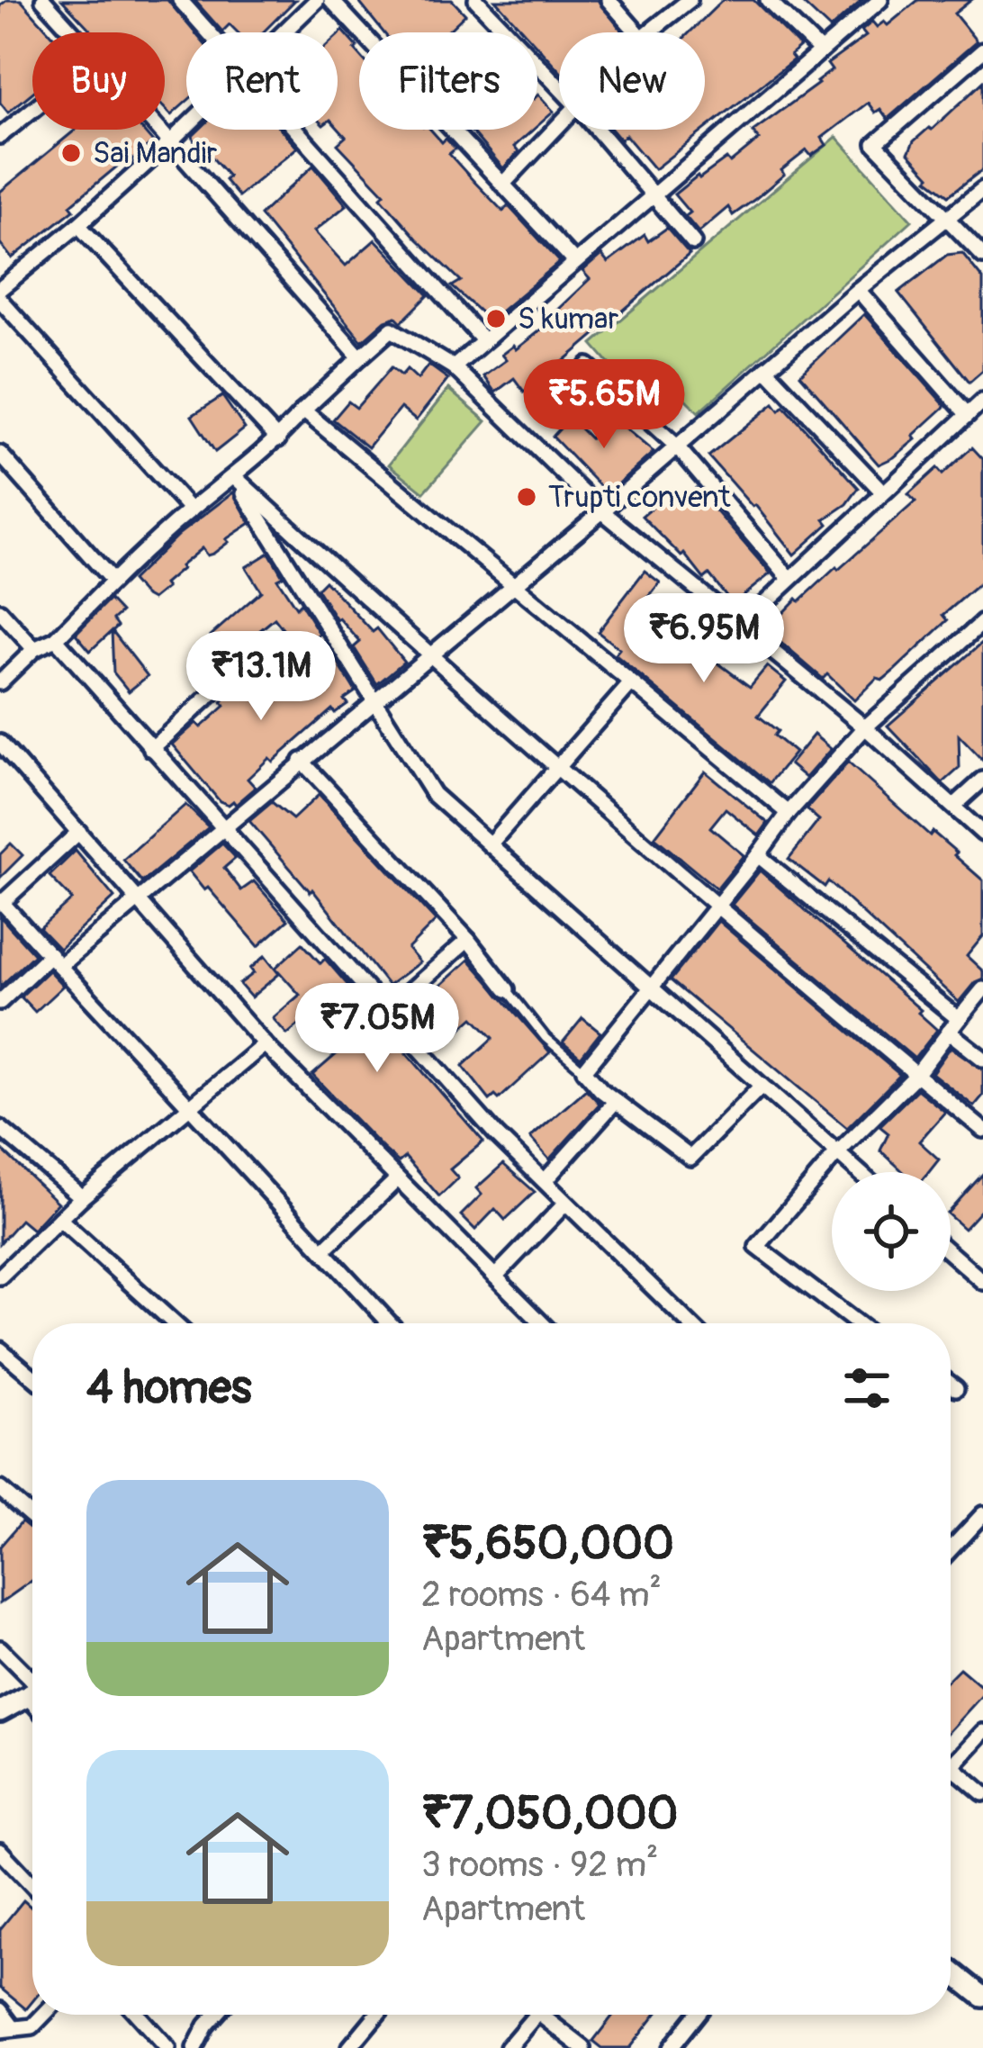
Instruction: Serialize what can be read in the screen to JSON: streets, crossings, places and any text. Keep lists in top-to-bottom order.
{
  "places": ["Sai Mandir", "S kumar", "Trupti convent"],
  "page": {
    "chip": [
      "Buy",
      "Rent",
      "Filters",
      "New"
    ],
    "price": [
      "₹5.65M",
      "₹6.95M",
      "₹13.1M",
      "₹7.05M"
    ],
    "heading": "4 homes",
    "list": [
      {
        "name": "₹5,650,000",
        "note": "2 rooms · 64 m² · Apartment"
      },
      {
        "name": "₹7,050,000",
        "note": "3 rooms · 92 m² · Apartment"
      }
    ]
  }
}
